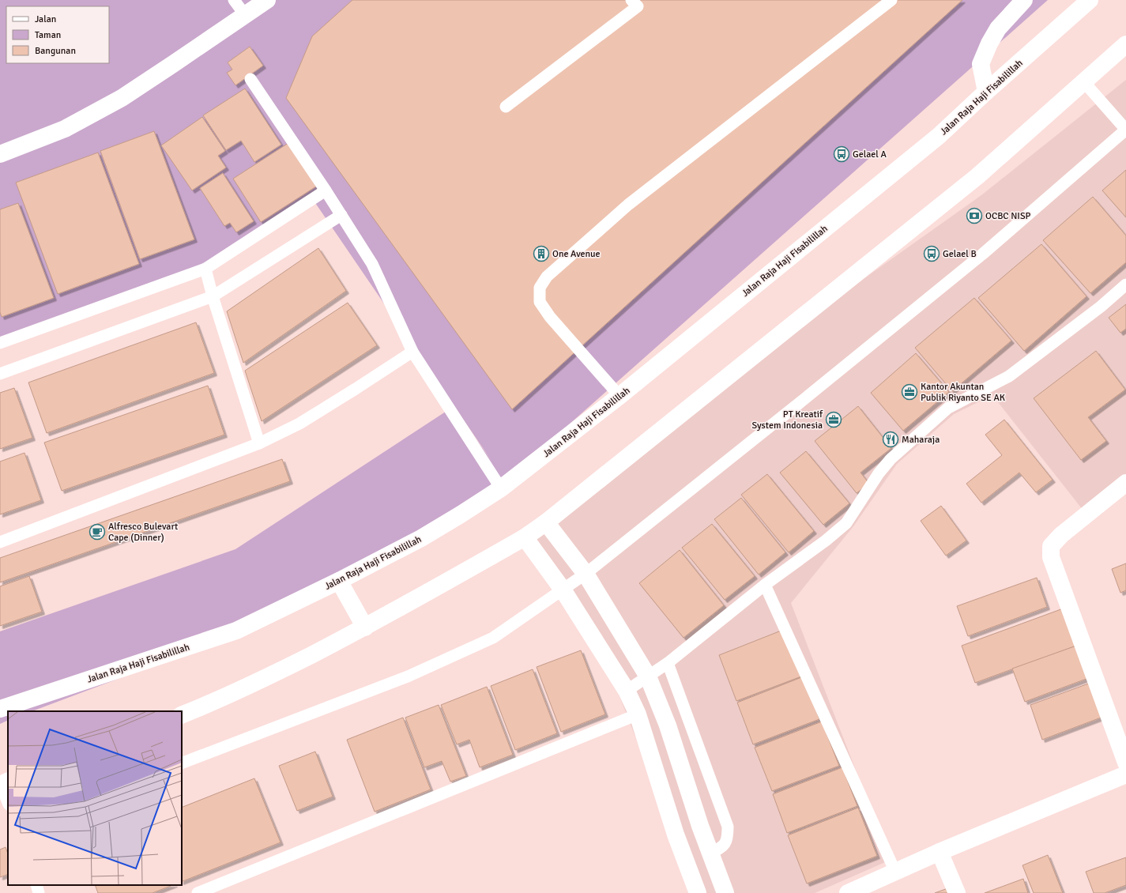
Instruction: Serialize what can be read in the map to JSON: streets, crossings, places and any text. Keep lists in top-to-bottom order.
{
  "streets": {
    "main road": ["Jalan Raja Haji Fisabilillah"]
  },
  "places": {
    "bus stop": ["Gelael A", "Gelael B"],
    "bank": ["OCBC NISP"],
    "building": ["One Avenue"],
    "office": ["Kantor Akuntan Publik Riyanto SE AK", "PT Kreatif System Indonesia"],
    "restaurant": ["Maharaja"],
    "cafe": ["Alfresco Bulevart Cape (Dinner)"]
  },
  "legend": ["Jalan", "Taman", "Bangunan"]
}
